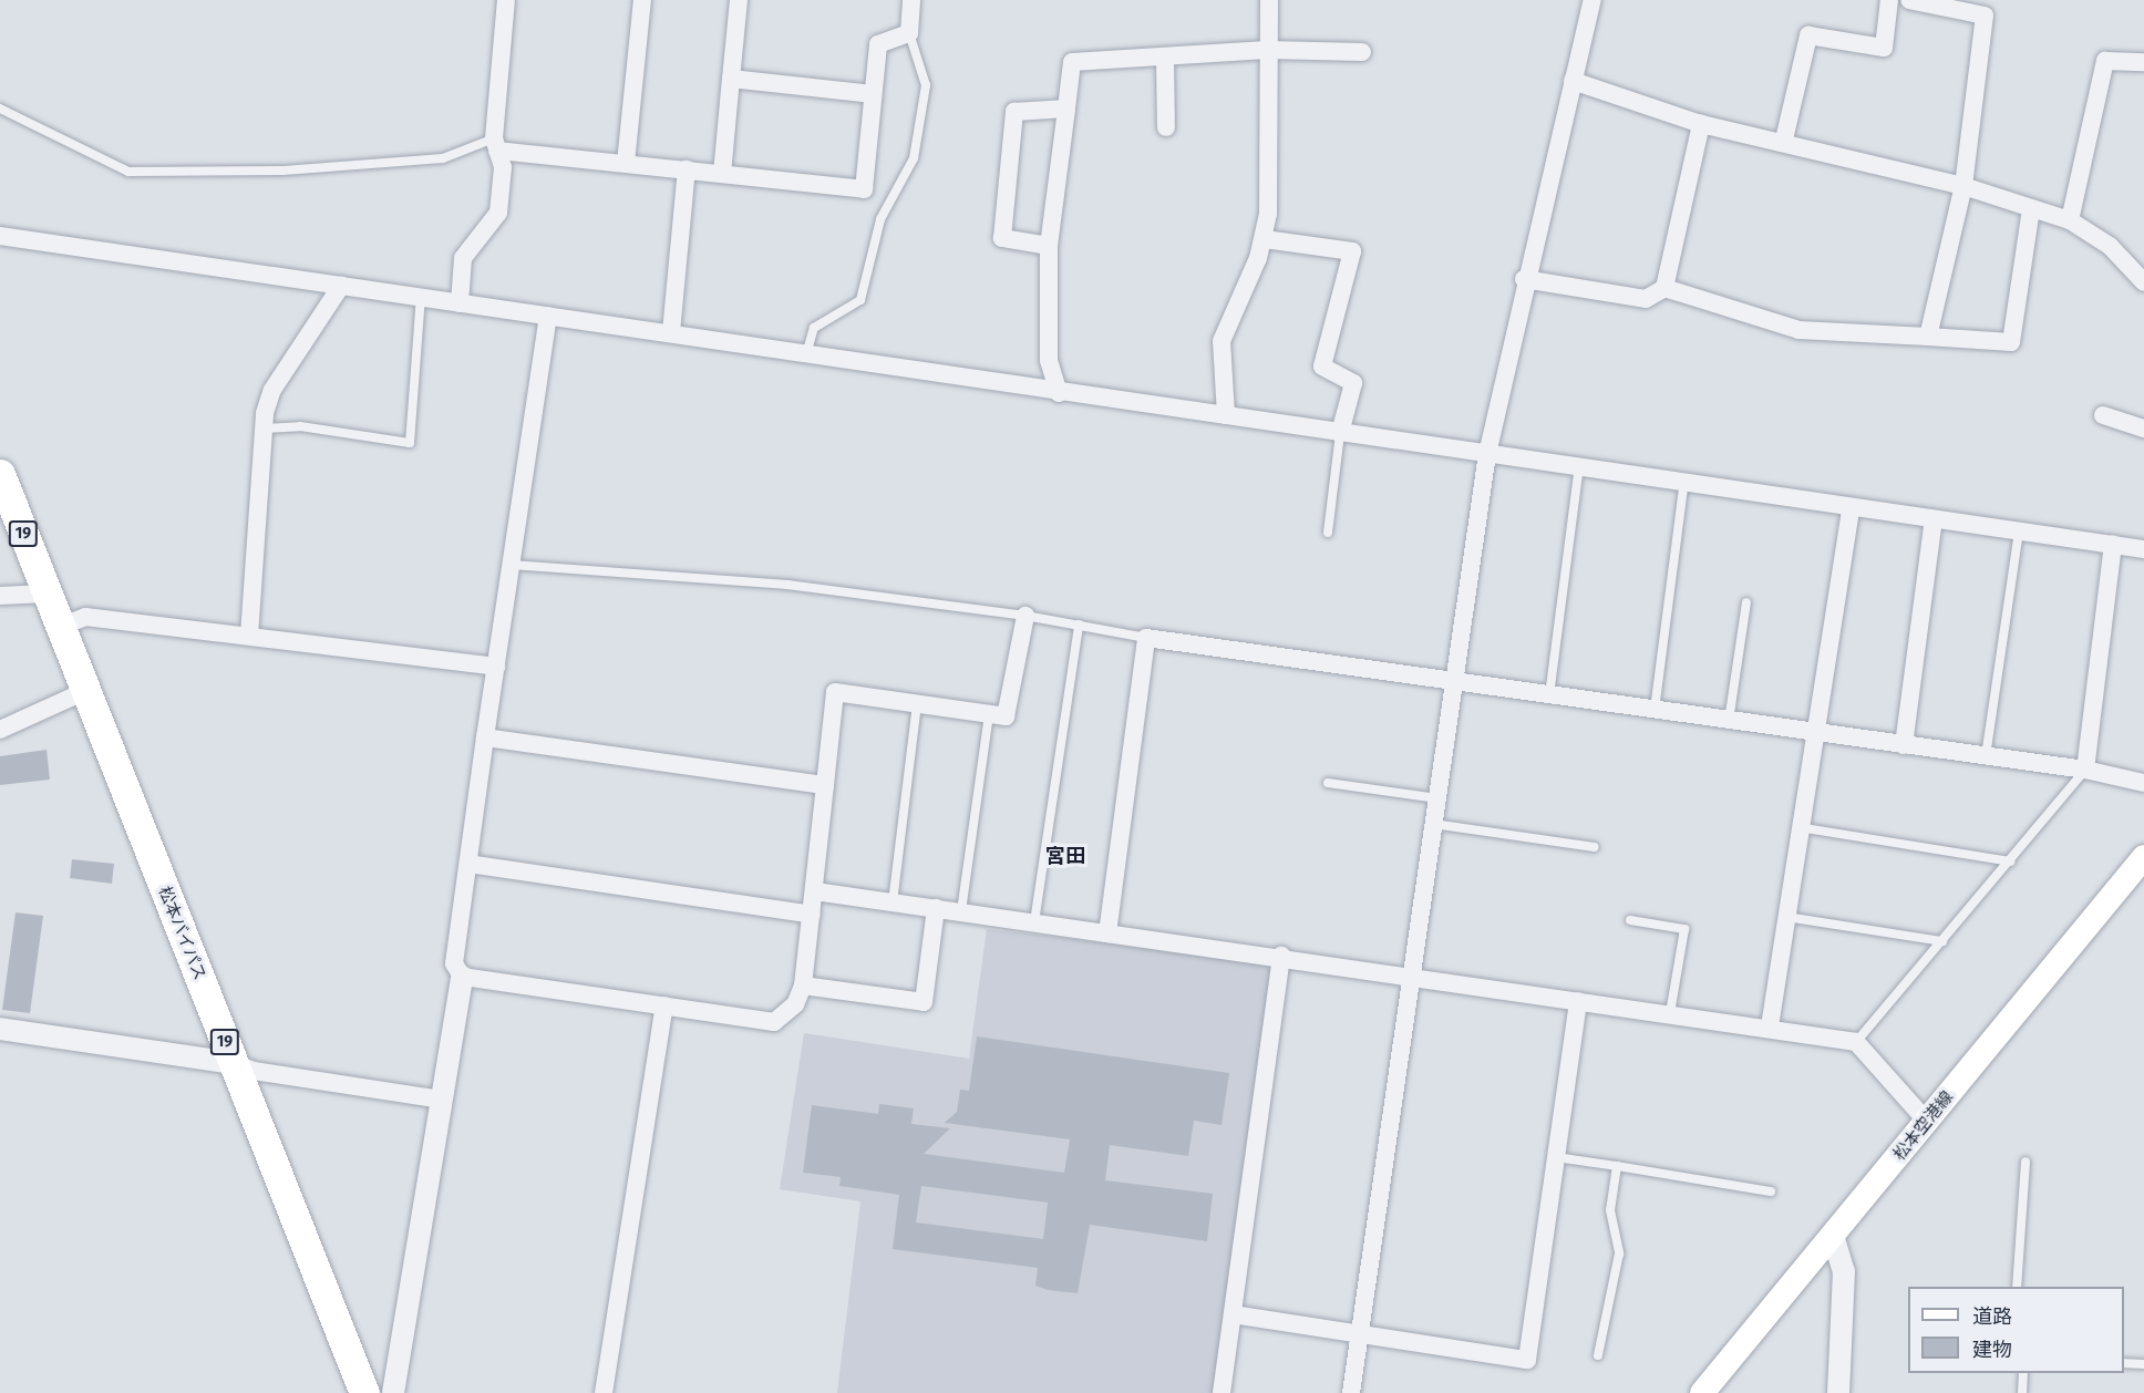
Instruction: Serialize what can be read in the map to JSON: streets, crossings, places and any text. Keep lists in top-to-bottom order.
{
  "streets": {
    "highway": ["19", "松本バイパス"],
    "main road": ["松本空港線"]
  },
  "districts": ["宮田"],
  "legend": ["道路", "建物"]
}
